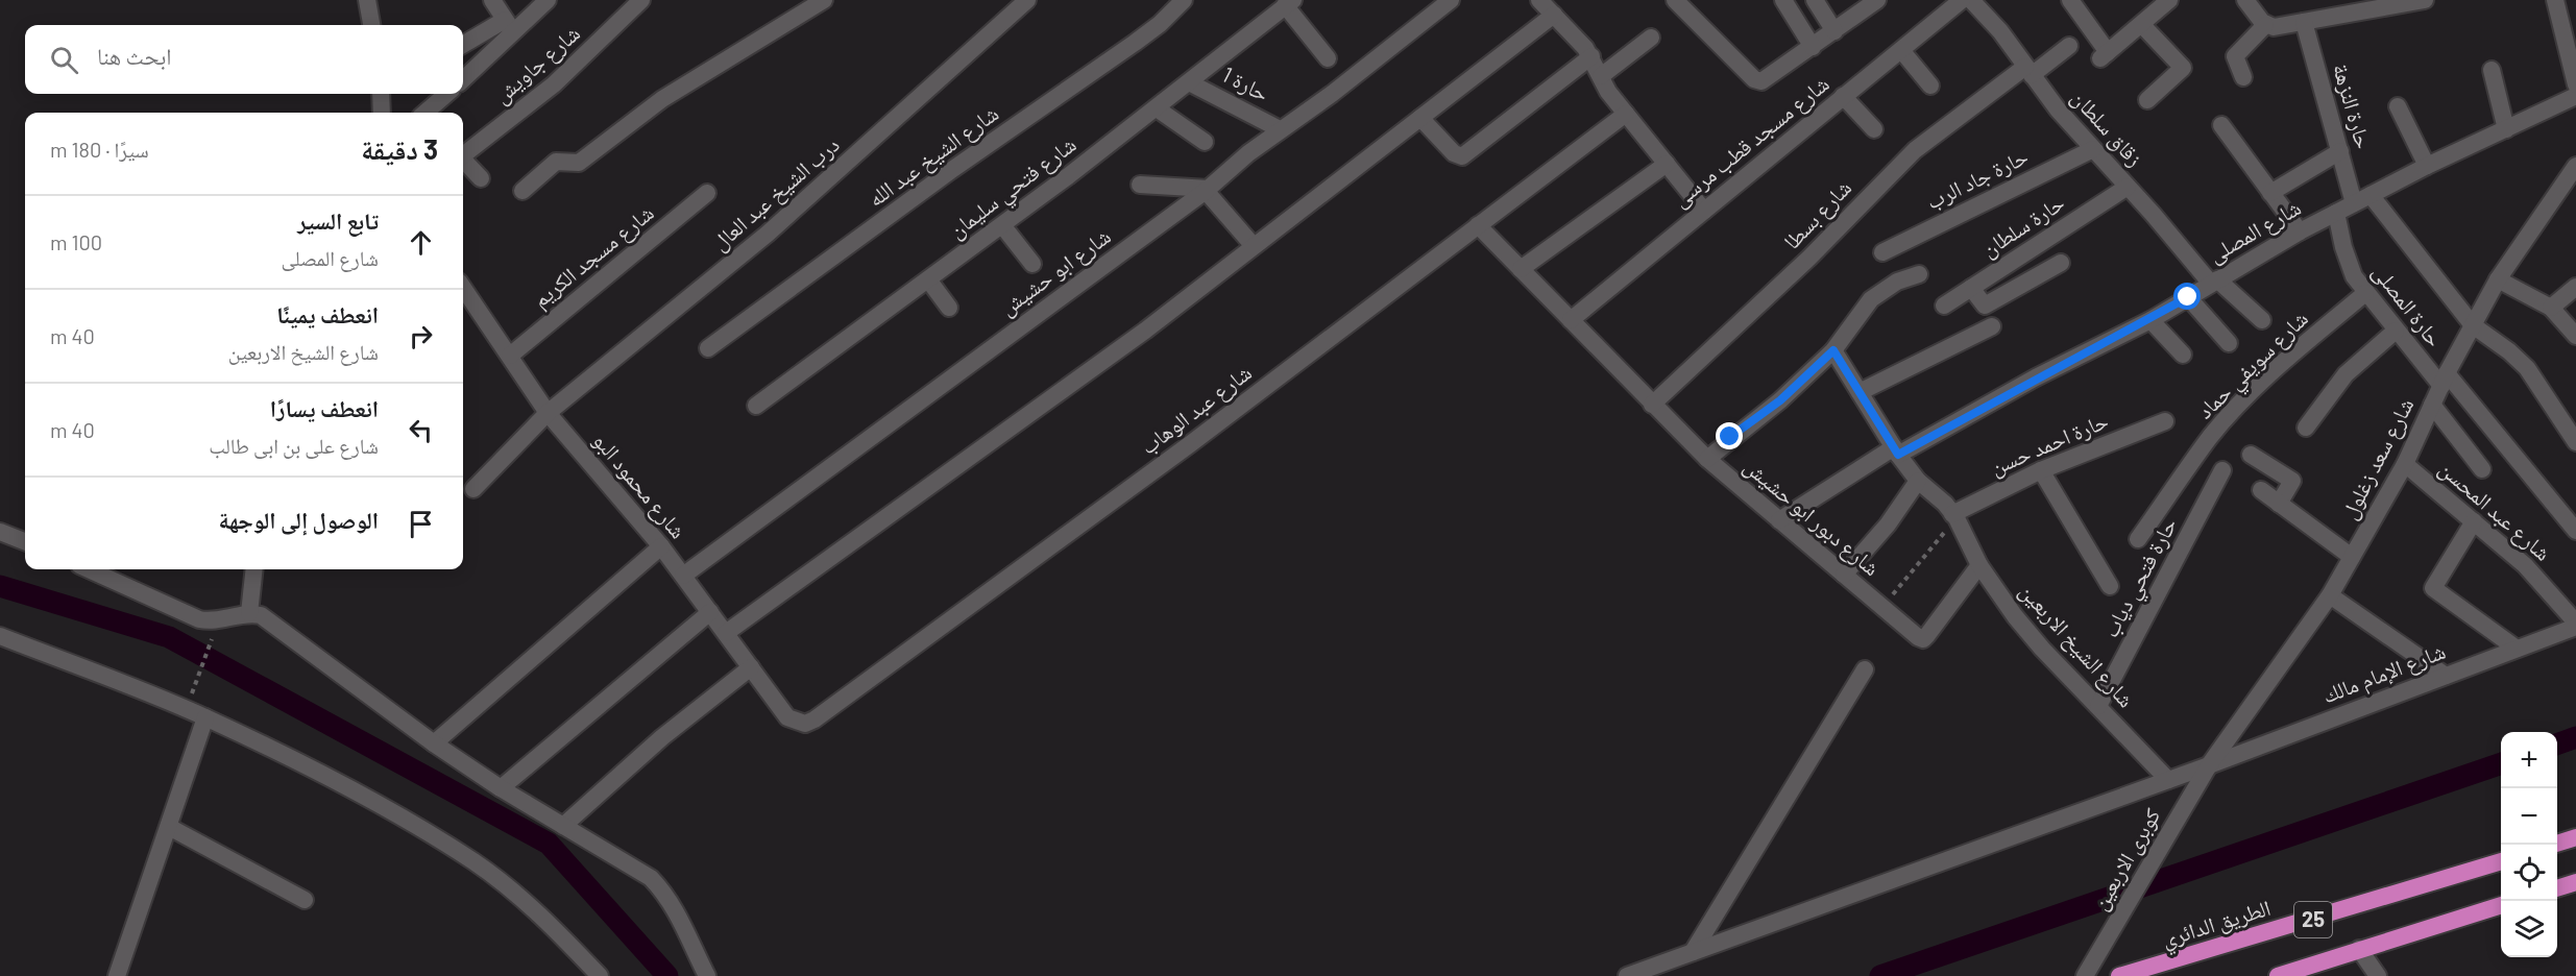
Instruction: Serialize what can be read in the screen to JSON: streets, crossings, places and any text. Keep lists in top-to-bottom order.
{
  "streets": {
    "highway": ["25", "الطريق الدائري"],
    "street": [
      "شارع جاويش",
      "حارة 1",
      "حارة النزهة",
      "زقاق سلطان",
      "شارع مسجد قطب مرسى",
      "شارع الشيخ عبد الله",
      "حارة جاد الرب",
      "شارع فتحي سليمان",
      "درب الشيخ عبد العال",
      "شارع بسطا",
      "حارة سلطان",
      "شارع المصلى",
      "شارع مسجد الكريم",
      "شارع ابو حشيش",
      "حارة المصلى",
      "شارع سويفي حماد",
      "شارع عبد الوهاب",
      "حارة احمد حسن",
      "شارع سعد زغلول",
      "شارع محمود البو",
      "شارع عبد المحسن",
      "شارع دبور ابو حشيش",
      "حارة فتحي دياب",
      "شارع الشيخ الاربعين",
      "شارع الإمام مالك",
      "كوبرى الاربعين"
    ]
  },
  "crossings": [
    ["حارة 1", "شارع فتحي سليمان"],
    ["حارة 1", "شارع ابو حشيش"],
    ["حارة النزهة", "شارع المصلى"],
    ["زقاق سلطان", "حارة جاد الرب"],
    ["زقاق سلطان", "شارع بسطا"],
    ["زقاق سلطان", "حارة سلطان"],
    ["زقاق سلطان", "شارع المصلى"],
    ["شارع مسجد قطب مرسى", "شارع دبور ابو حشيش"],
    ["درب الشيخ عبد العال", "شارع محمود البو"],
    ["شارع بسطا", "شارع دبور ابو حشيش"],
    ["شارع المصلى", "حارة المصلى"],
    ["شارع المصلى", "شارع دبور ابو حشيش"],
    ["شارع المصلى", "شارع الشيخ الاربعين"],
    ["شارع مسجد الكريم", "شارع محمود البو"],
    ["شارع ابو حشيش", "شارع محمود البو"],
    ["حارة المصلى", "شارع سويفي حماد"],
    ["حارة المصلى", "شارع سعد زغلول"],
    ["شارع عبد الوهاب", "شارع محمود البو"],
    ["شارع عبد الوهاب", "شارع دبور ابو حشيش"],
    ["حارة احمد حسن", "شارع الشيخ الاربعين"],
    ["شارع سعد زغلول", "شارع عبد المحسن"],
    ["شارع سعد زغلول", "شارع الإمام مالك"],
    ["شارع سعد زغلول", "كوبرى الاربعين"],
    ["شارع عبد المحسن", "شارع الإمام مالك"],
    ["شارع دبور ابو حشيش", "شارع الشيخ الاربعين"],
    ["حارة فتحي دياب", "شارع الشيخ الاربعين"],
    ["شارع الشيخ الاربعين", "شارع الإمام مالك"],
    ["شارع الإمام مالك", "كوبرى الاربعين"]
  ],
  "page": {
    "search": "ابحث هنا",
    "heading": ["3 دقيقة", "سيرًا · 180 m"],
    "list": [
      ["تابع السير", "شارع المصلى", "100 m"],
      ["انعطف يمينًا", "شارع الشيخ الاربعين", "40 m"],
      ["انعطف يسارًا", "شارع على بن ابى طالب", "40 m"],
      "الوصول إلى الوجهة"
    ],
    "map_buttons": ["+", "−"]
  }
}
